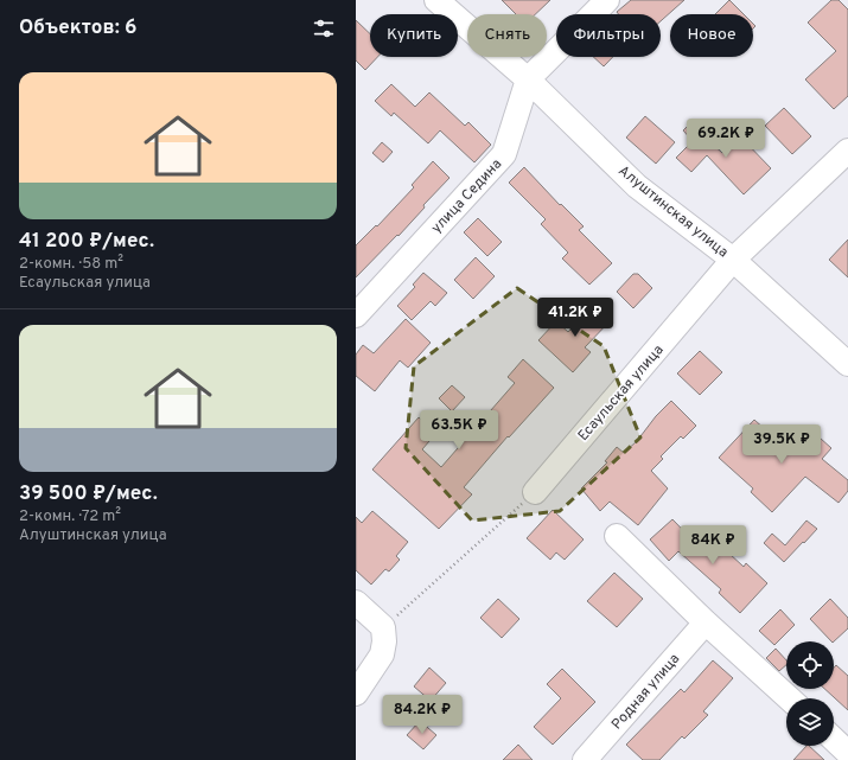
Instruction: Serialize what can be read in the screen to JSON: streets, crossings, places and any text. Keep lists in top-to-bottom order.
{
  "streets": {
    "street": [
      "улица Седина",
      "Алуштинская улица",
      "Есаульская улица",
      "Родная улица"
    ]
  },
  "crossings": [
    ["улица Седина", "Алуштинская улица"],
    ["Алуштинская улица", "Есаульская улица"]
  ],
  "page": {
    "heading": "Объектов: 6",
    "chip": [
      "Купить",
      "Снять",
      "Фильтры",
      "Новое"
    ],
    "list": [
      {
        "name": "41 200 ₽/мес.",
        "note": "2-комн. · 58 m² · Есаульская улица"
      },
      {
        "name": "39 500 ₽/мес.",
        "note": "2-комн. · 72 m² · Алуштинская улица"
      }
    ],
    "price": [
      "69.2K ₽",
      "41.2K ₽",
      "63.5K ₽",
      "39.5K ₽",
      "84K ₽",
      "84.2K ₽"
    ]
  }
}
